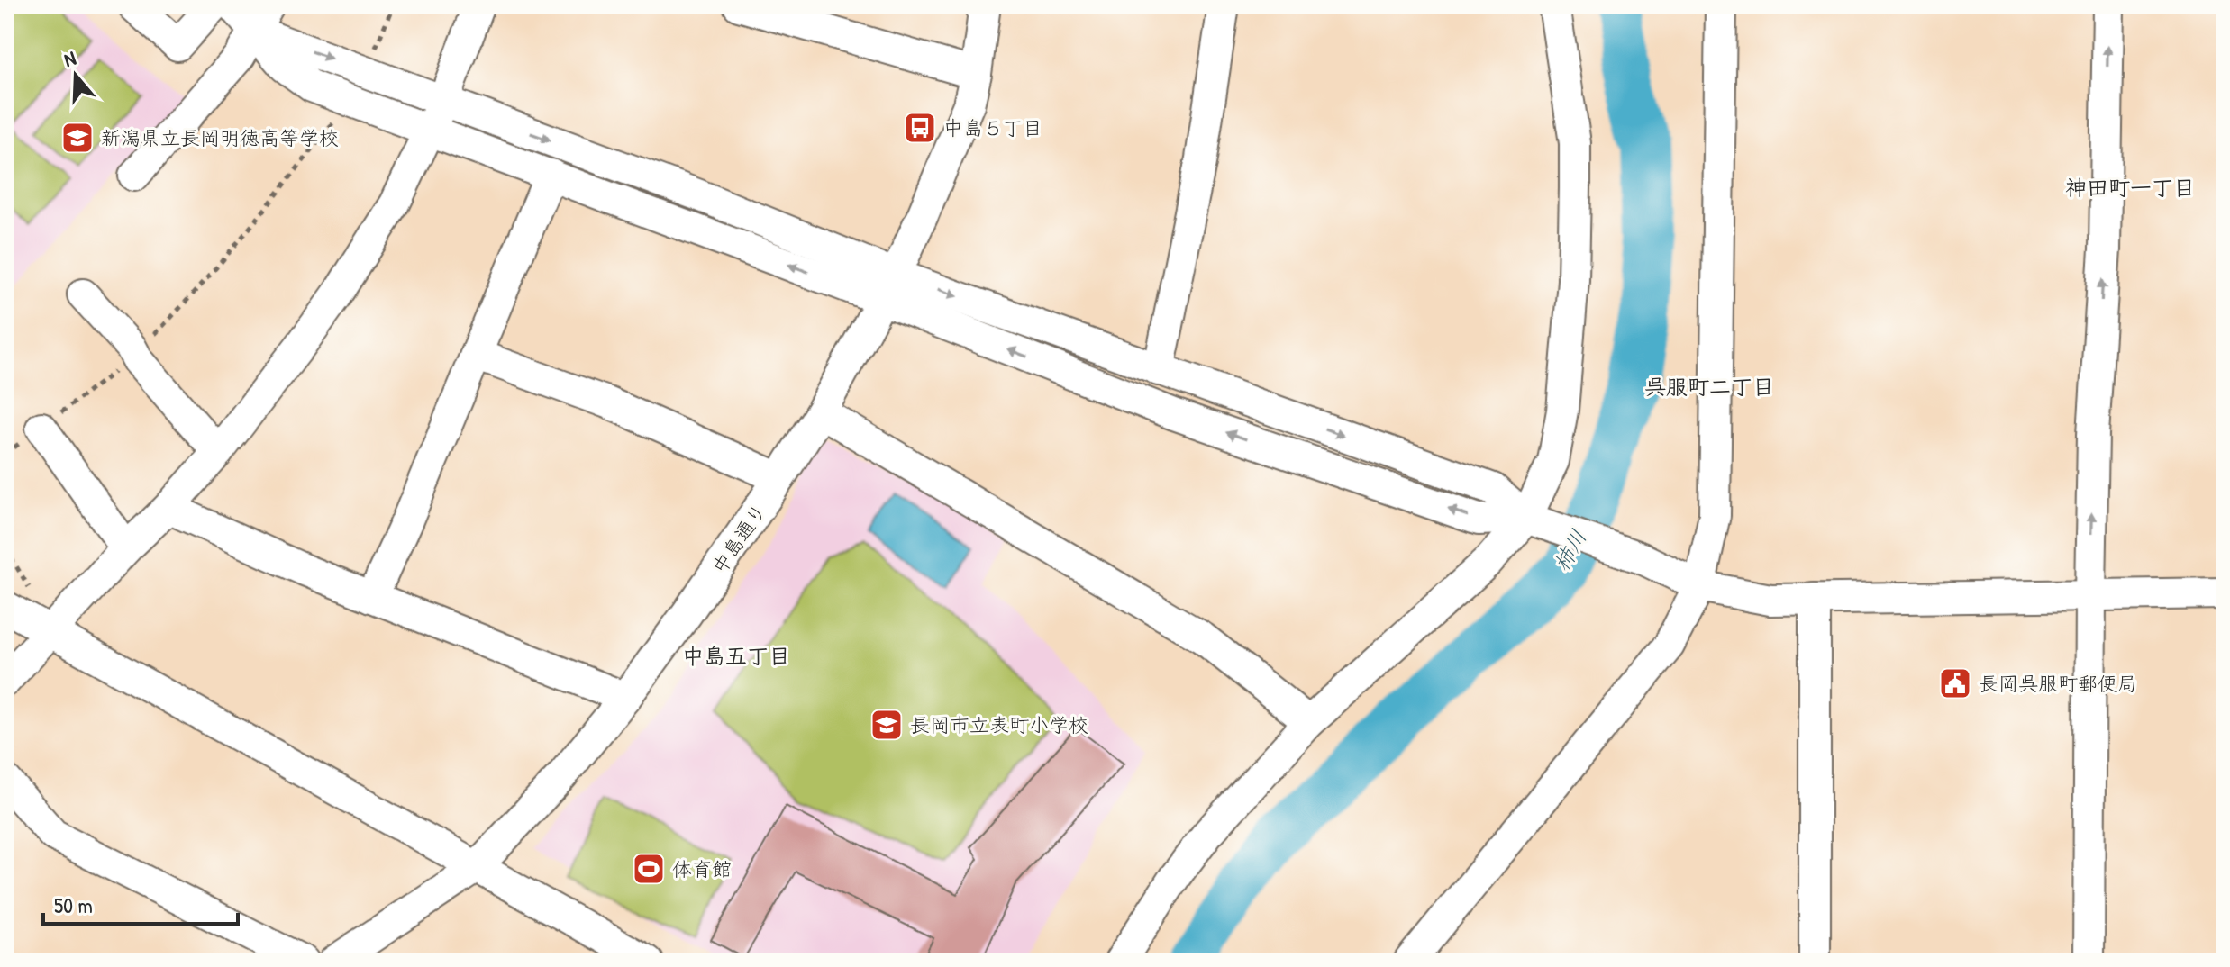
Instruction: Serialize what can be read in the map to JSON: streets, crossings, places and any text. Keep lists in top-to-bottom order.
{
  "streets": {
    "street": ["中島通り"]
  },
  "districts": ["神田町一丁目", "呉服町二丁目", "中島五丁目"],
  "water": ["柿川"],
  "places": {
    "bus stop": ["中島５丁目"],
    "school or university": ["新潟県立長岡明徳高等学校", "長岡市立表町小学校"],
    "public building": ["長岡呉服町郵便局"],
    "sports": ["体育館"]
  },
  "scale_bar": "50 m",
  "north": "top"
}
